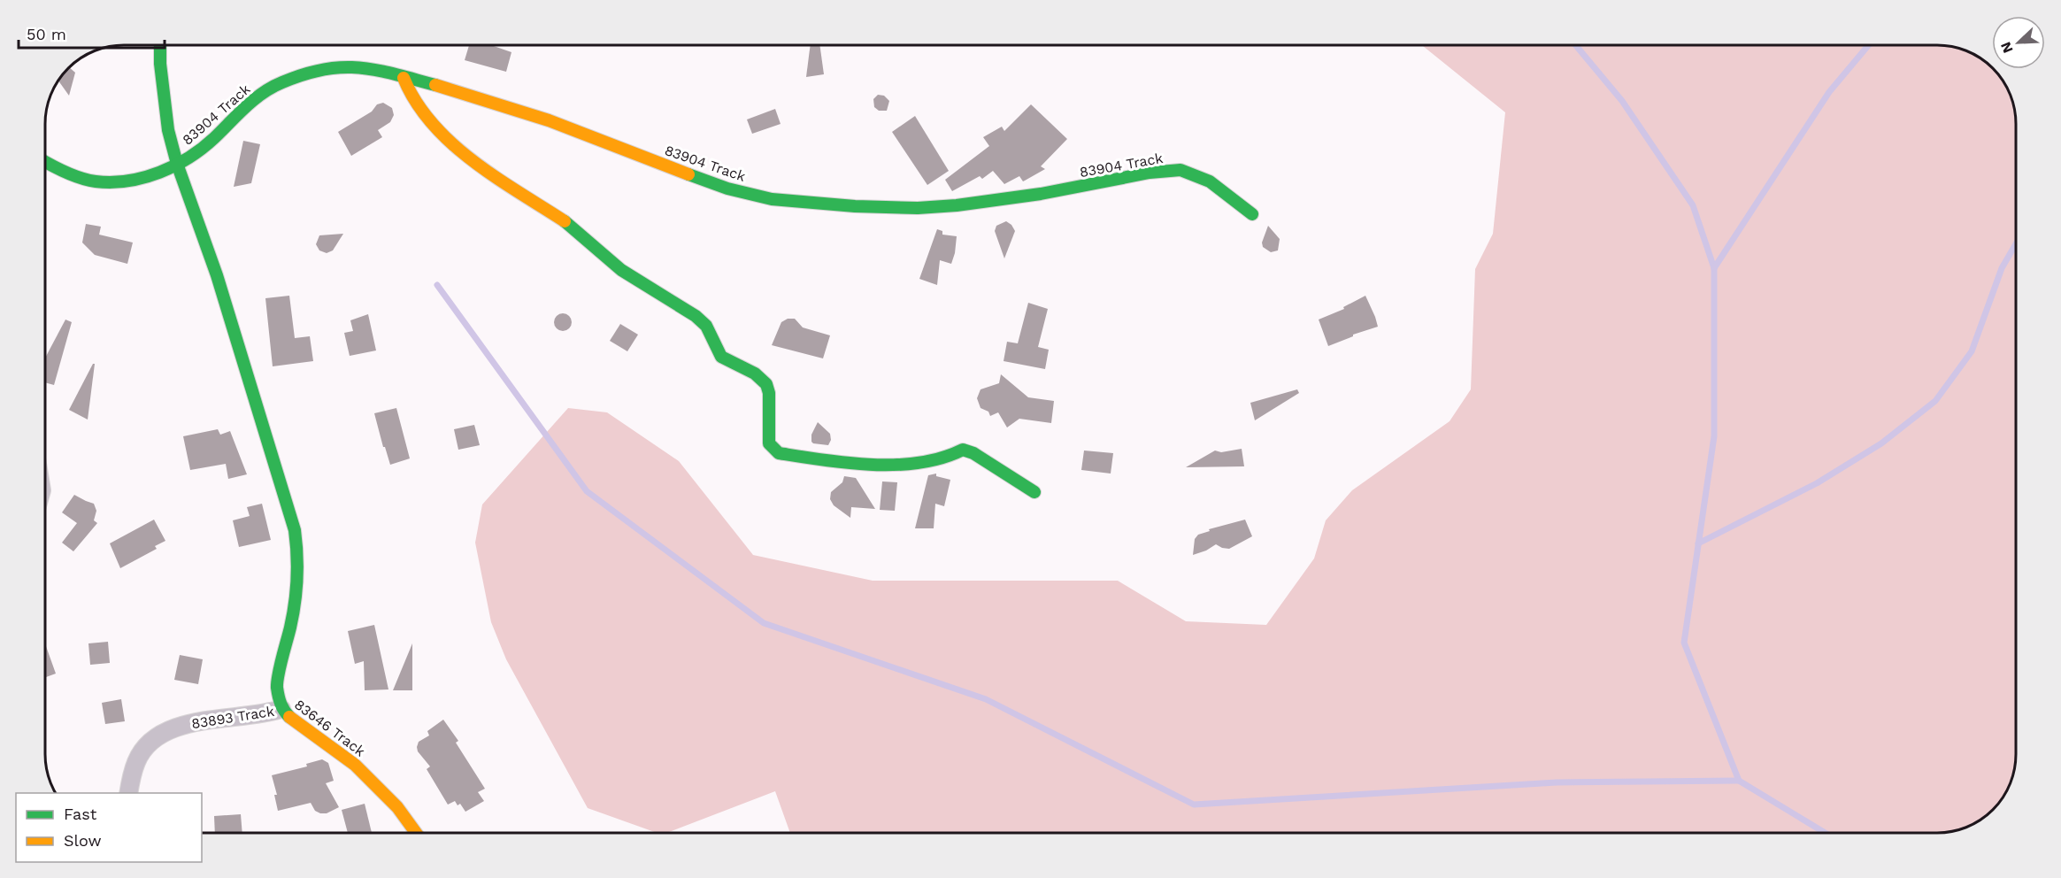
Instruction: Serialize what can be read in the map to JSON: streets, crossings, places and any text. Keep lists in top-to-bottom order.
{
  "streets": {
    "street": ["83904 Track", "83893 Track", "83646 Track"]
  },
  "crossings": [
    ["83904 Track", "83646 Track"],
    ["83893 Track", "83646 Track"]
  ],
  "legend": ["Fast", "Slow"],
  "scale_bar": "50 m",
  "north": "bottom left"
}
